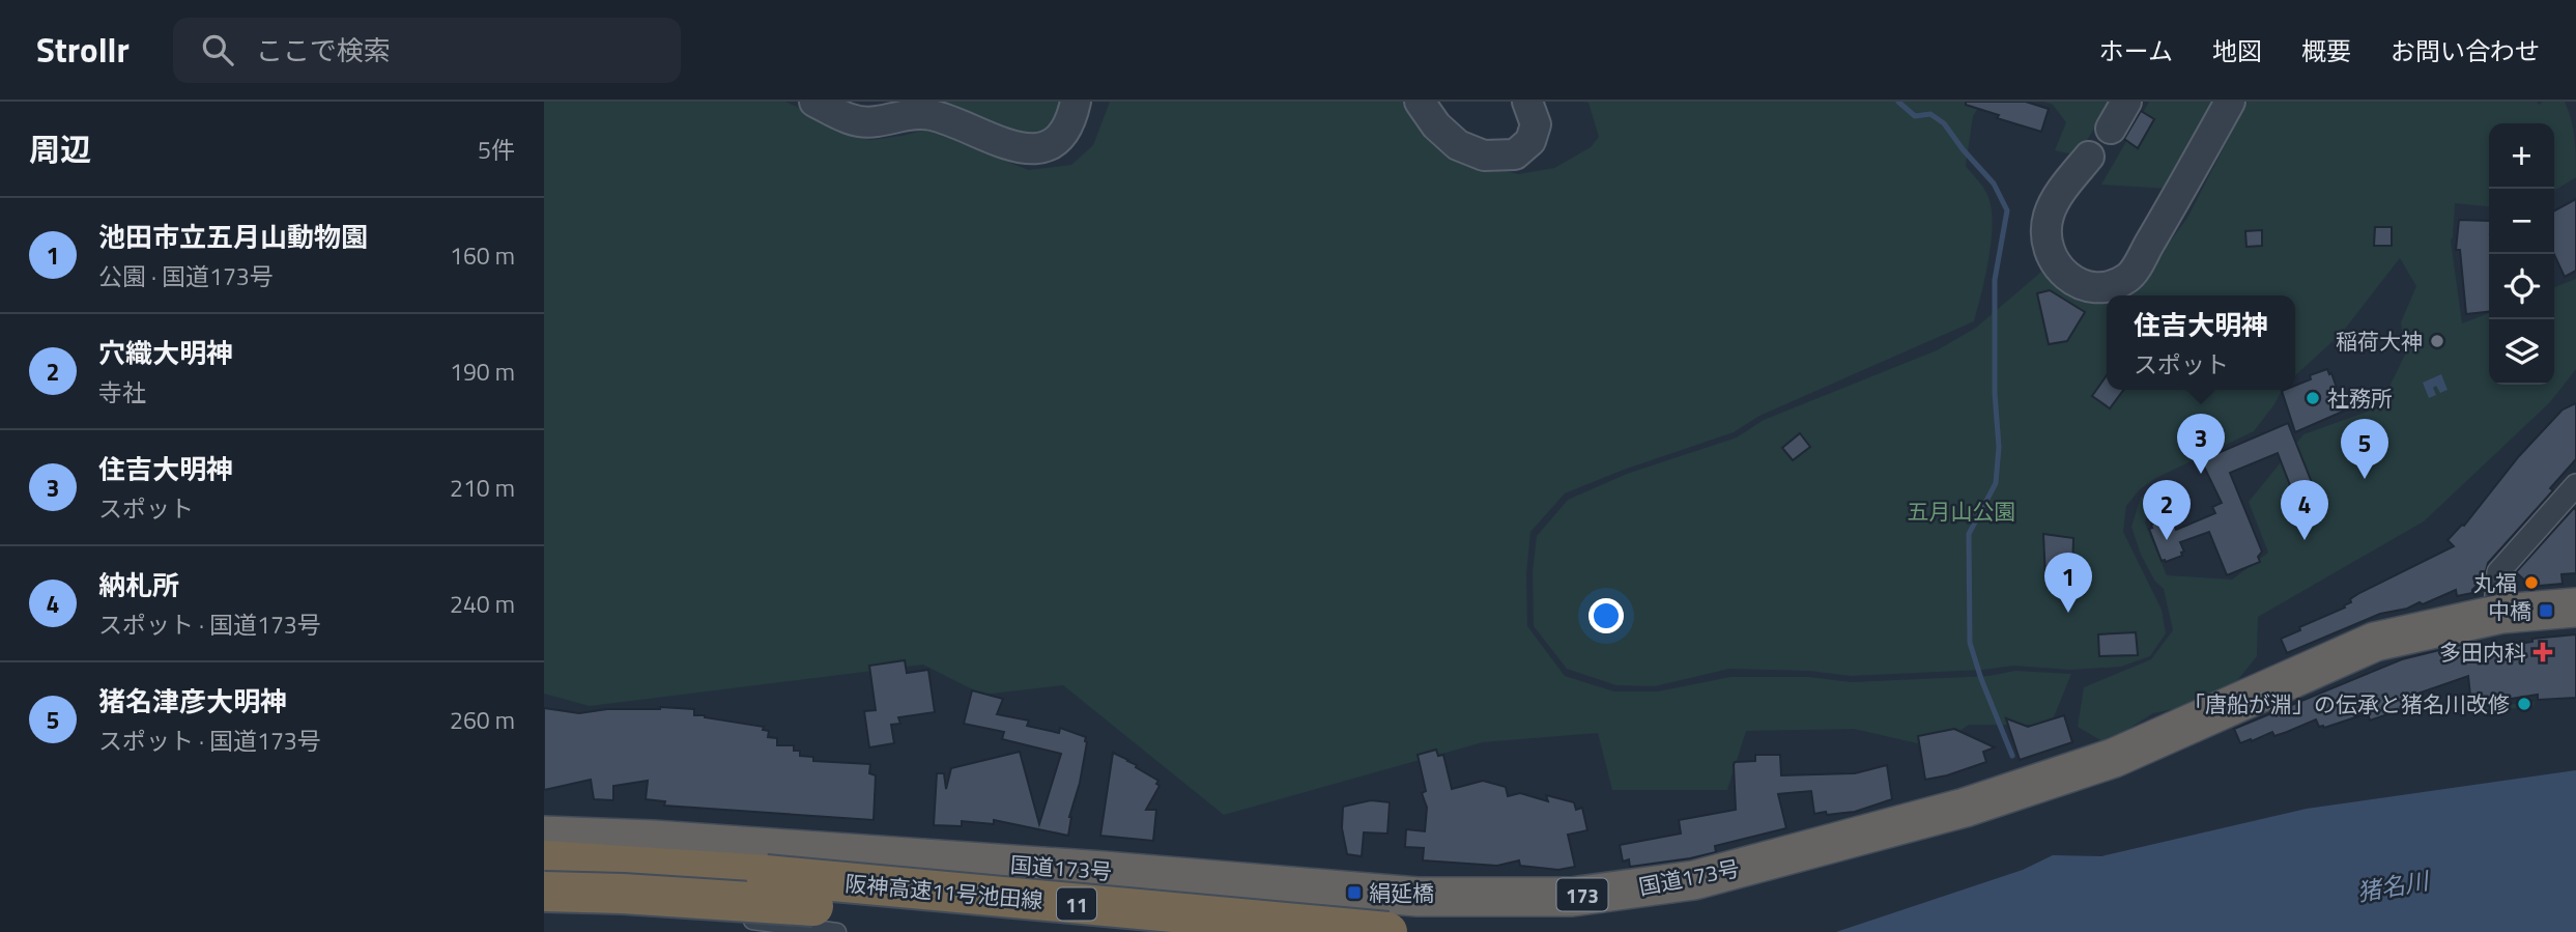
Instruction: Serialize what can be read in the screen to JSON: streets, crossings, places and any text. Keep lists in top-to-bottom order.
{
  "streets": {
    "highway": [
      "国道173号",
      "阪神高速11号池田線",
      "173",
      "11"
    ]
  },
  "water": ["猪名川"],
  "parks": ["五月山公園"],
  "places": {
    "other": [
      "稲荷大神",
      "社務所",
      "丸福",
      "「唐船が淵」の伝承と猪名川改修"
    ],
    "transit": ["中橋", "絹延橋"],
    "health": ["多田内科"]
  },
  "page": {
    "header": "Strollr",
    "search": "ここで検索",
    "nav": [
      "ホーム",
      "地図",
      "概要",
      "お問い合わせ"
    ],
    "heading": ["周辺", "5件"],
    "map_buttons": ["+", "−"],
    "list": [
      {
        "mark": "1",
        "name": "池田市立五月山動物園",
        "note": "公園 · 国道173号",
        "value": "160 m"
      },
      {
        "mark": "2",
        "name": "穴織大明神",
        "note": "寺社",
        "value": "190 m"
      },
      {
        "mark": "3",
        "name": "住吉大明神",
        "note": "スポット",
        "value": "210 m"
      },
      {
        "mark": "4",
        "name": "納札所",
        "note": "スポット · 国道173号",
        "value": "240 m"
      },
      {
        "mark": "5",
        "name": "猪名津彦大明神",
        "note": "スポット · 国道173号",
        "value": "260 m"
      }
    ],
    "popup": ["住吉大明神", "スポット"],
    "pins": [
      "3",
      "5",
      "2",
      "4",
      "1"
    ]
  }
}
